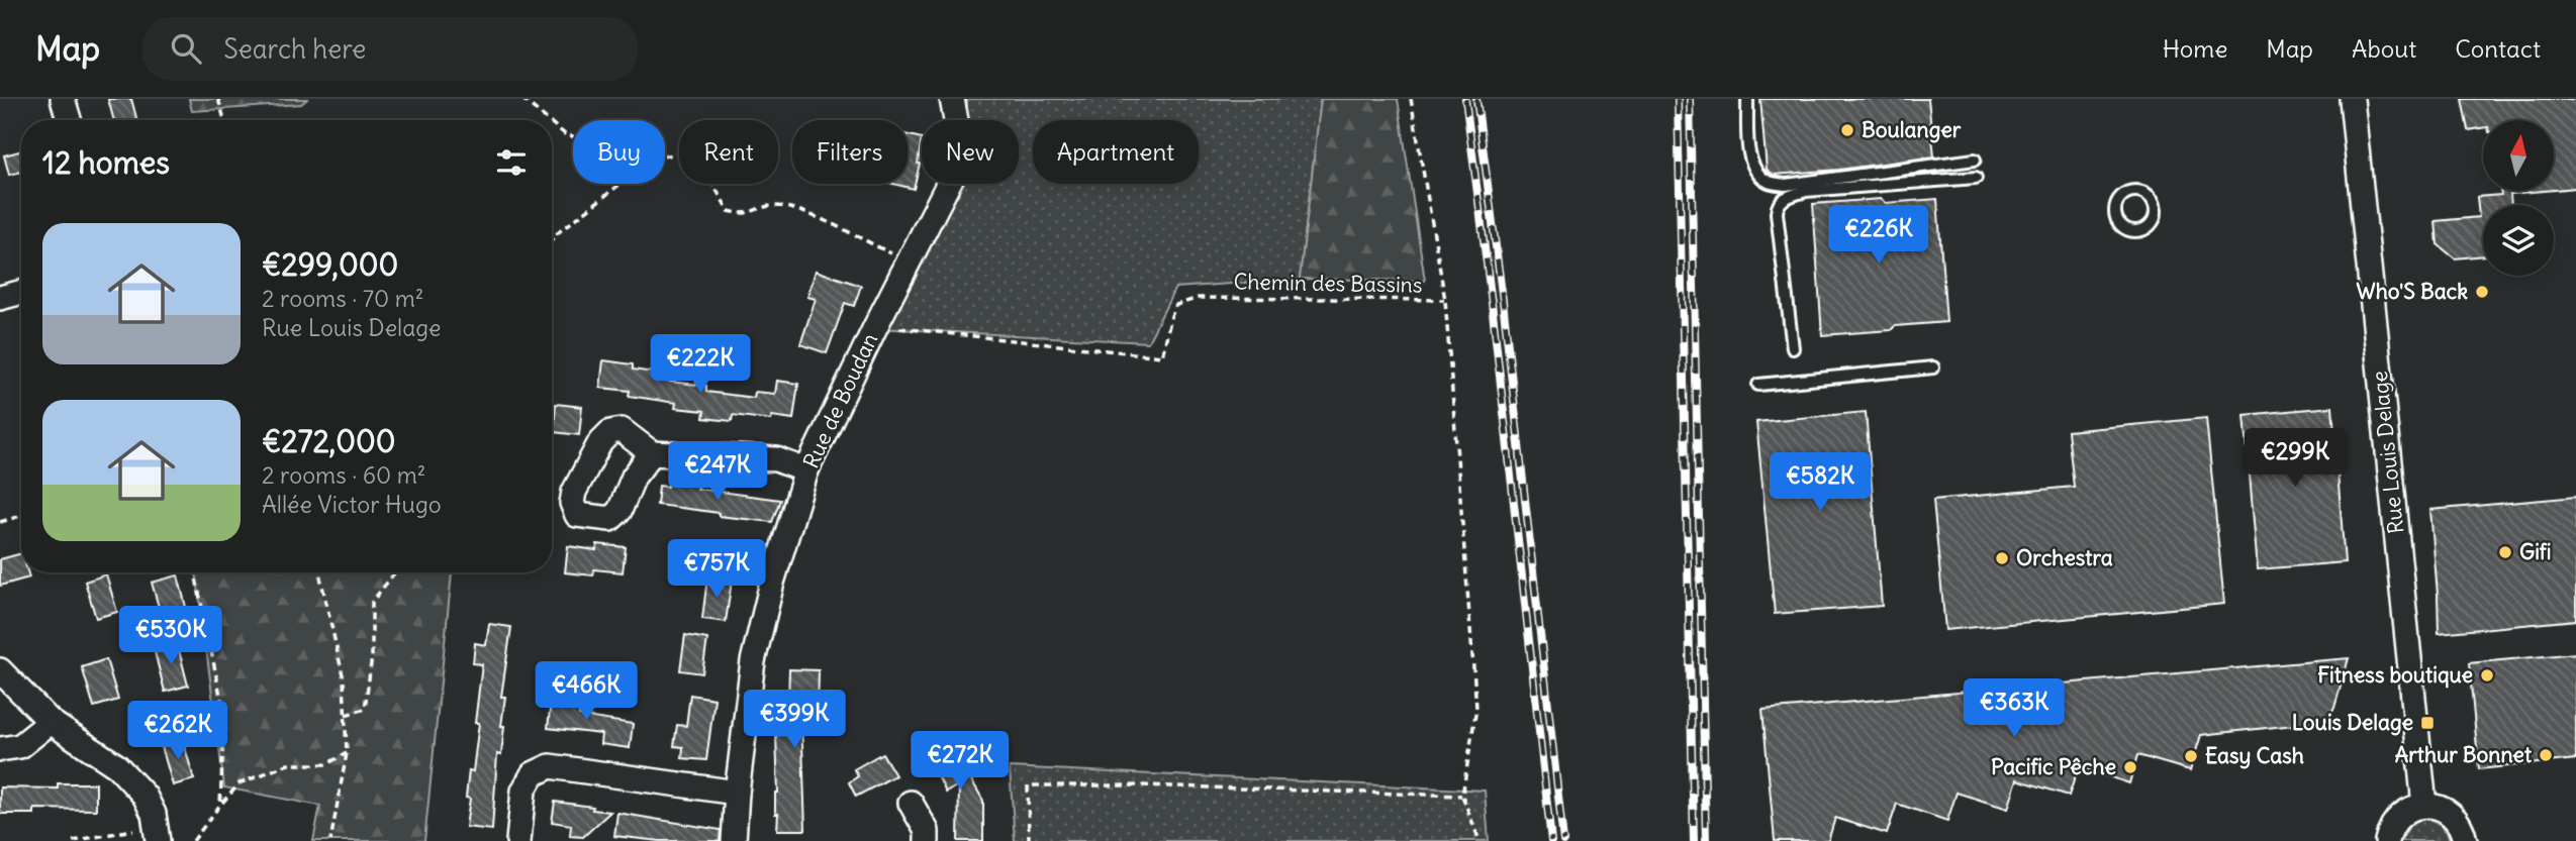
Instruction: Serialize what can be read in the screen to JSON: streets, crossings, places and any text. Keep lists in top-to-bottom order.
{
  "streets": {
    "street": ["Rue de Boudan", "Rue Louis Delage"],
    "path": ["Chemin des Bassins"]
  },
  "crossings": [
    ["Chemin des Bassins", "Rue de Boudan"]
  ],
  "places": {
    "other": [
      "Boulanger",
      "Who'S Back",
      "Gifi",
      "Orchestra",
      "Fitness boutique",
      "Arthur Bonnet",
      "Easy Cash",
      "Pacific Pêche"
    ],
    "transit": ["Louis Delage"]
  },
  "north": "top",
  "page": {
    "header": "Map",
    "search": "Search here",
    "nav": [
      "Home",
      "Map",
      "About",
      "Contact"
    ],
    "chip": [
      "Buy",
      "Rent",
      "Filters",
      "New",
      "Apartment"
    ],
    "heading": "12 homes",
    "price": [
      "€226K",
      "€222K",
      "€299K",
      "€247K",
      "€582K",
      "€757K",
      "€530K",
      "€466K",
      "€363K",
      "€399K",
      "€262K",
      "€272K"
    ],
    "list": [
      {
        "name": "€299,000",
        "note": "2 rooms · 70 m² · Rue Louis Delage"
      },
      {
        "name": "€272,000",
        "note": "2 rooms · 60 m² · Allée Victor Hugo"
      }
    ]
  }
}
